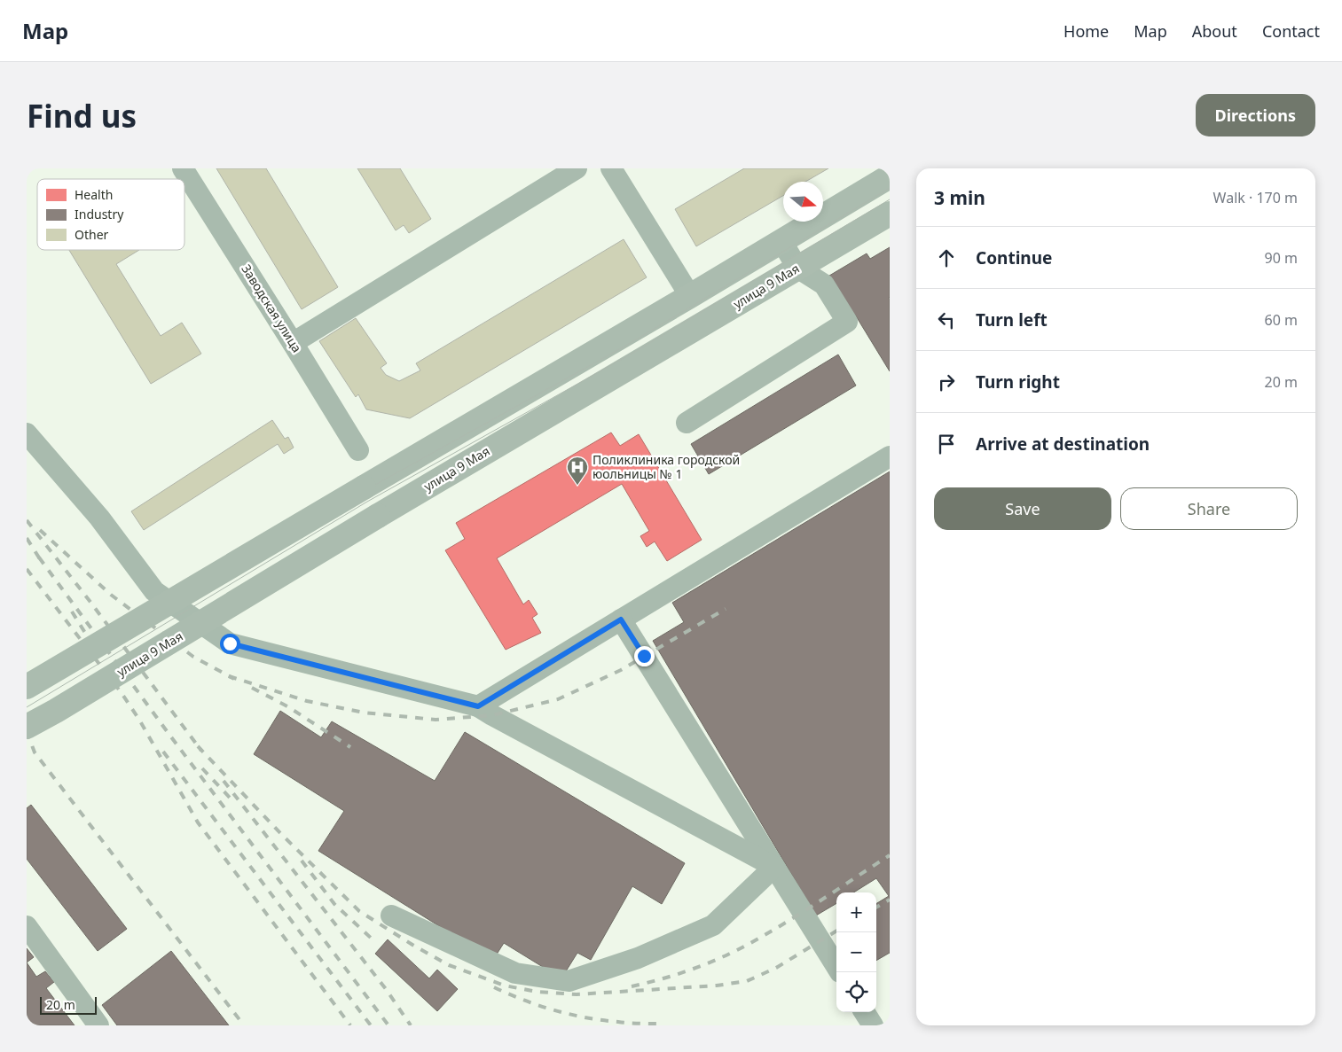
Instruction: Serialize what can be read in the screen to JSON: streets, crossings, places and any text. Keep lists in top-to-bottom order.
{
  "streets": {
    "main road": ["улица 9 Мая"],
    "street": ["Заводская улица"]
  },
  "places": {
    "hospital": ["Поликлиника городской юольницы № 1"]
  },
  "legend": ["Health", "Industry", "Other"],
  "scale_bar": "20 m",
  "north": "right",
  "page": {
    "header": "Map",
    "nav": [
      "Home",
      "Map",
      "About",
      "Contact"
    ],
    "buttons": [
      "Directions",
      ["Save", "Share"]
    ],
    "title": "Find us",
    "heading": ["3 min", "Walk · 170 m"],
    "list": [
      ["Continue", "90 m"],
      ["Turn left", "60 m"],
      ["Turn right", "20 m"],
      "Arrive at destination"
    ],
    "map_buttons": ["+", "−"],
    "scale": "20 m"
  }
}
